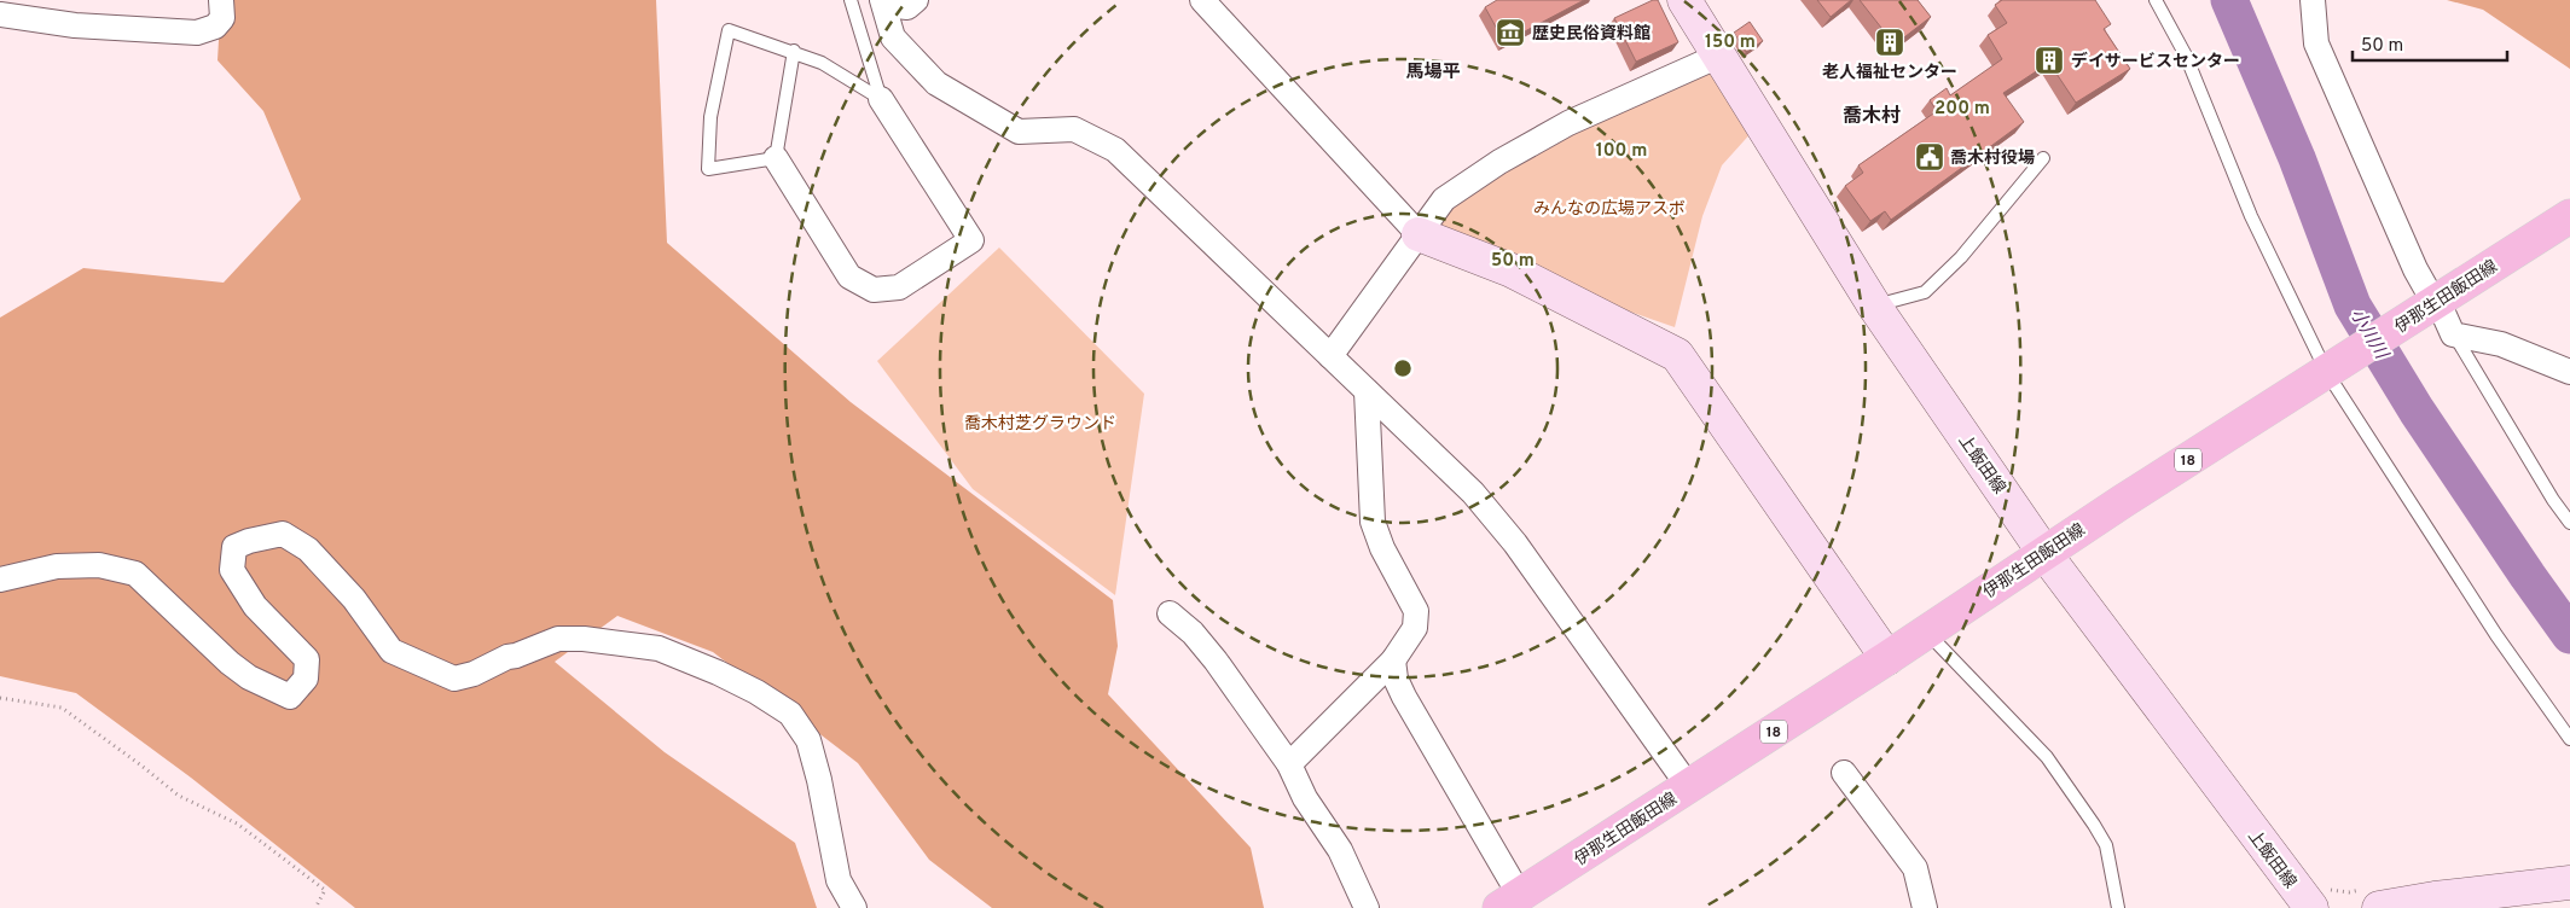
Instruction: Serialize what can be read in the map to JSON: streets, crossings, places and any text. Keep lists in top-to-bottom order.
{
  "streets": {
    "main road": ["伊那生田飯田線", "18", "上飯田線"]
  },
  "crossings": [
    ["伊那生田飯田線", "上飯田線"]
  ],
  "districts": ["馬場平", "喬木村"],
  "water": ["小川川"],
  "parks": ["みんなの広場アスボ", "喬木村芝グラウンド"],
  "places": {
    "museum": ["歴史民俗資料館"],
    "building": ["老人福祉センター", "デイサービスセンター"],
    "public building": ["喬木村役場"]
  },
  "scale_bar": "50 m",
  "rings": [
    "150 m",
    "200 m",
    "100 m",
    "50 m"
  ]
}
